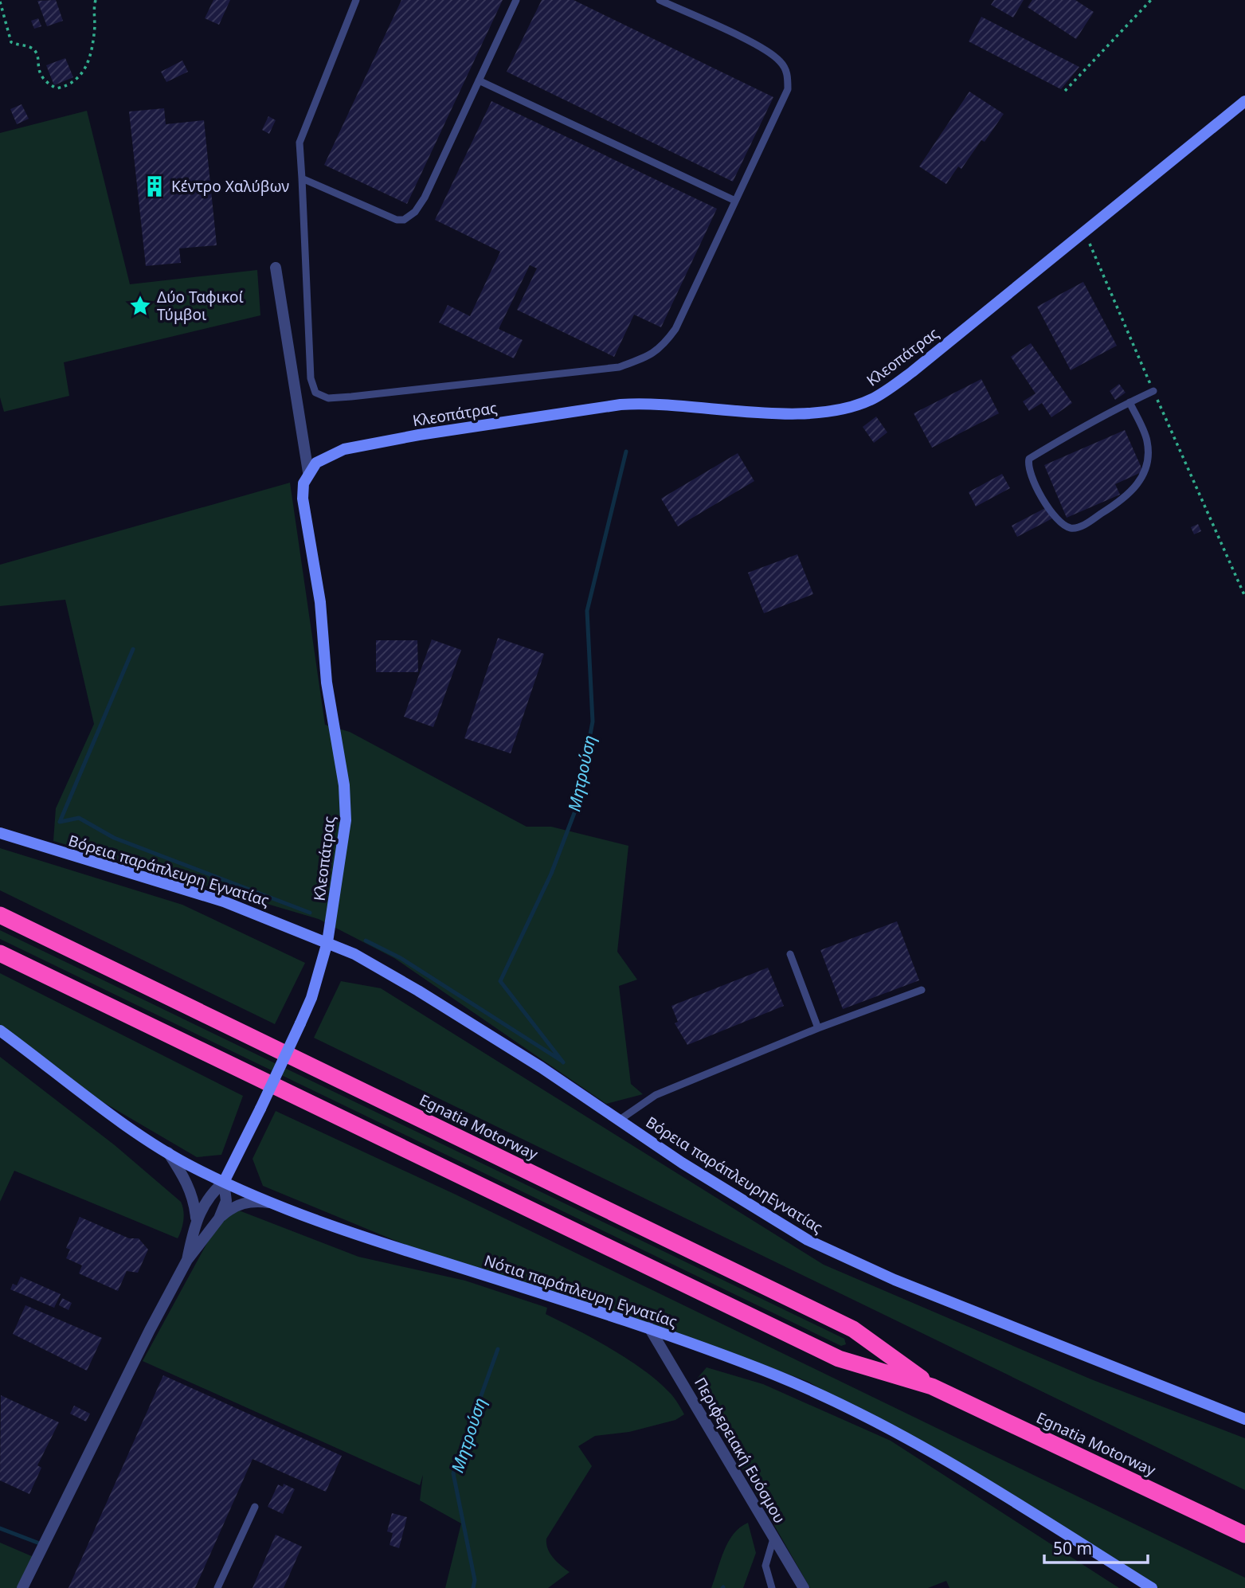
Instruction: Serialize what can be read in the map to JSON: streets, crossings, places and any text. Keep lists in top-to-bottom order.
{
  "streets": {
    "highway": ["Egnatia Motorway"],
    "street": [
      "Κλεοπάτρας",
      "Βόρεια παράπλευρη Εγνατίας",
      "Βόρεια παράπλευρηΕγνατίας",
      "Νότια παράπλευρη Εγνατίας",
      "Περιφερειακή Ευόσμου"
    ]
  },
  "crossings": [
    ["Κλεοπάτρας", "Βόρεια παράπλευρη Εγνατίας"],
    ["Κλεοπάτρας", "Βόρεια παράπλευρηΕγνατίας"],
    ["Κλεοπάτρας", "Νότια παράπλευρη Εγνατίας"],
    ["Βόρεια παράπλευρη Εγνατίας", "Βόρεια παράπλευρηΕγνατίας"],
    ["Νότια παράπλευρη Εγνατίας", "Περιφερειακή Ευόσμου"]
  ],
  "water": ["Μητρούση"],
  "places": {
    "building": ["Κέντρο Χαλύβων"],
    "place": ["Δύο Ταφικοί Τύμβοι"]
  },
  "scale_bar": "50 m"
}
